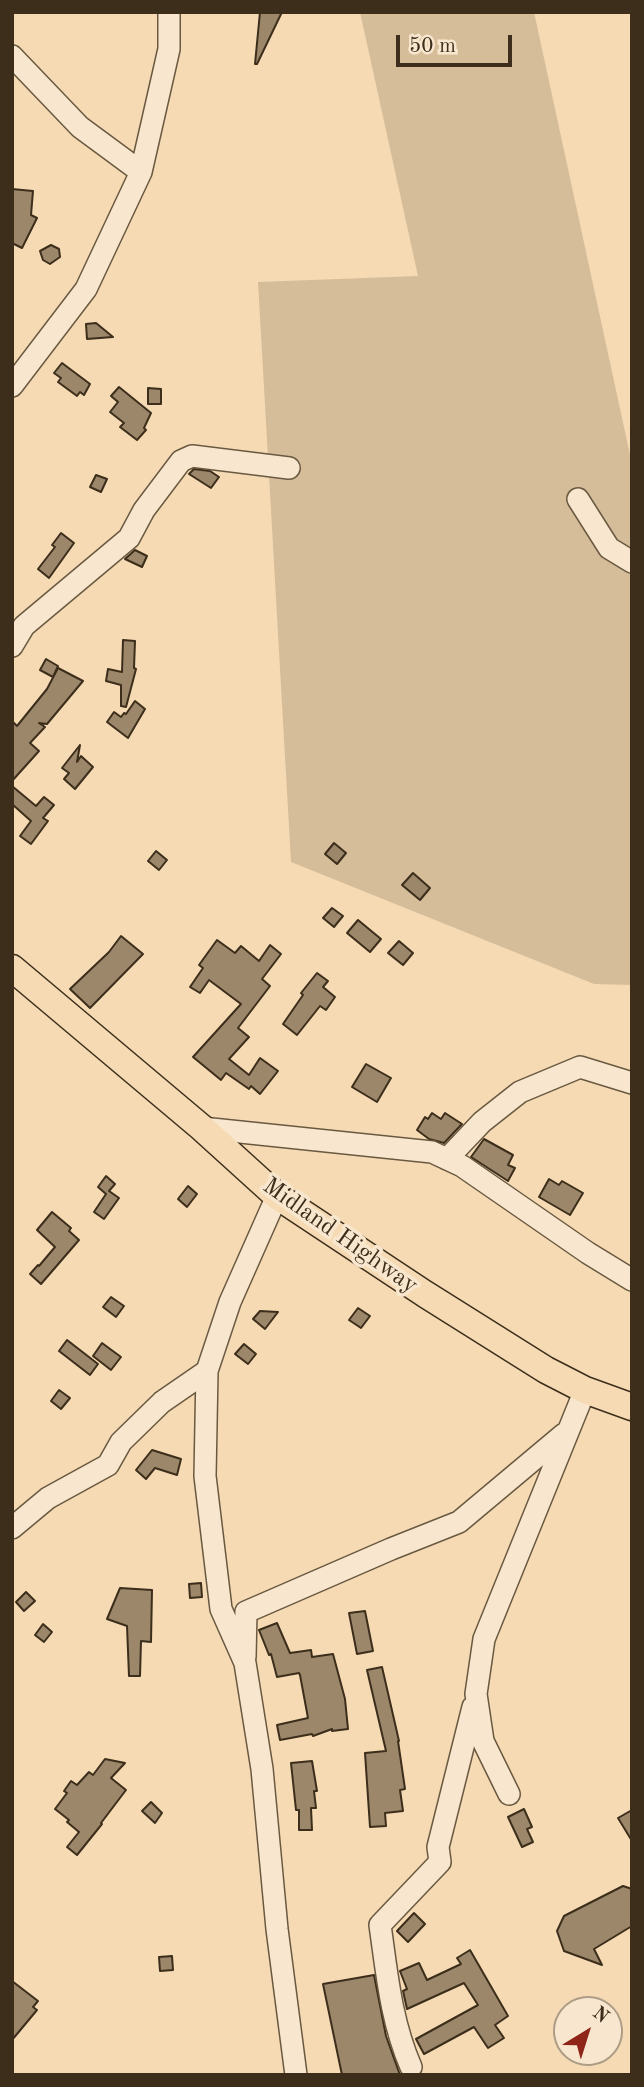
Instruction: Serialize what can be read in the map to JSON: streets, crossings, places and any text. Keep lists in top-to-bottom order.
{
  "streets": {
    "main road": ["Midland Highway"]
  },
  "scale_bar": "50 m",
  "north": "top right"
}
